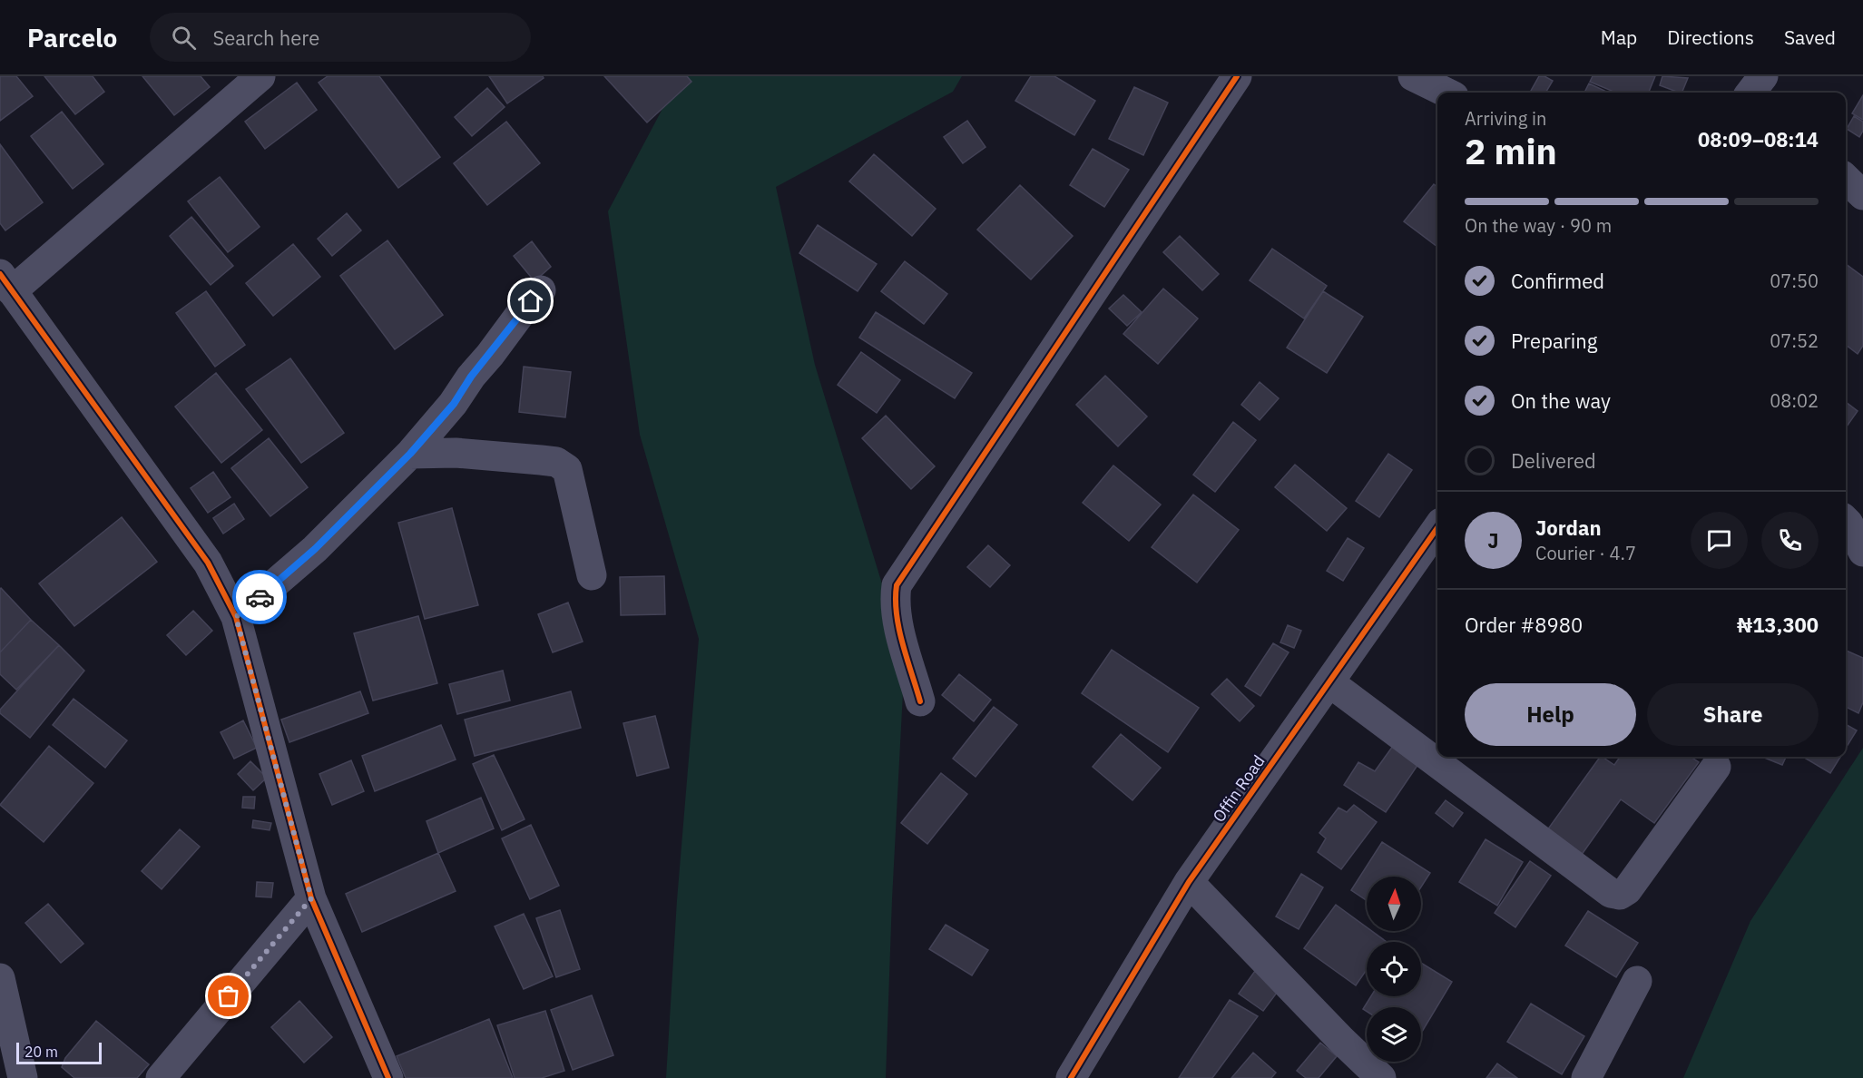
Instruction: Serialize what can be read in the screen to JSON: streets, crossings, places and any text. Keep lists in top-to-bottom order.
{
  "streets": {
    "street": ["Offin Road"]
  },
  "scale_bar": "20 m",
  "north": "top",
  "page": {
    "header": "Parcelo",
    "search": "Search here",
    "nav": ["Map", "Directions", "Saved"],
    "heading": ["2 min", "Arriving in", "08:09–08:14"],
    "panel": [
      "Jordan",
      "Courier · 4.7",
      "Order #8980",
      "₦13,300"
    ],
    "bar": "On the way · 90 m",
    "list": [
      ["Confirmed", "07:50"],
      ["Preparing", "07:52"],
      ["On the way", "08:02"],
      "Delivered"
    ],
    "round": "J",
    "buttons": ["Help", "Share"],
    "scale": "20 m"
  }
}
